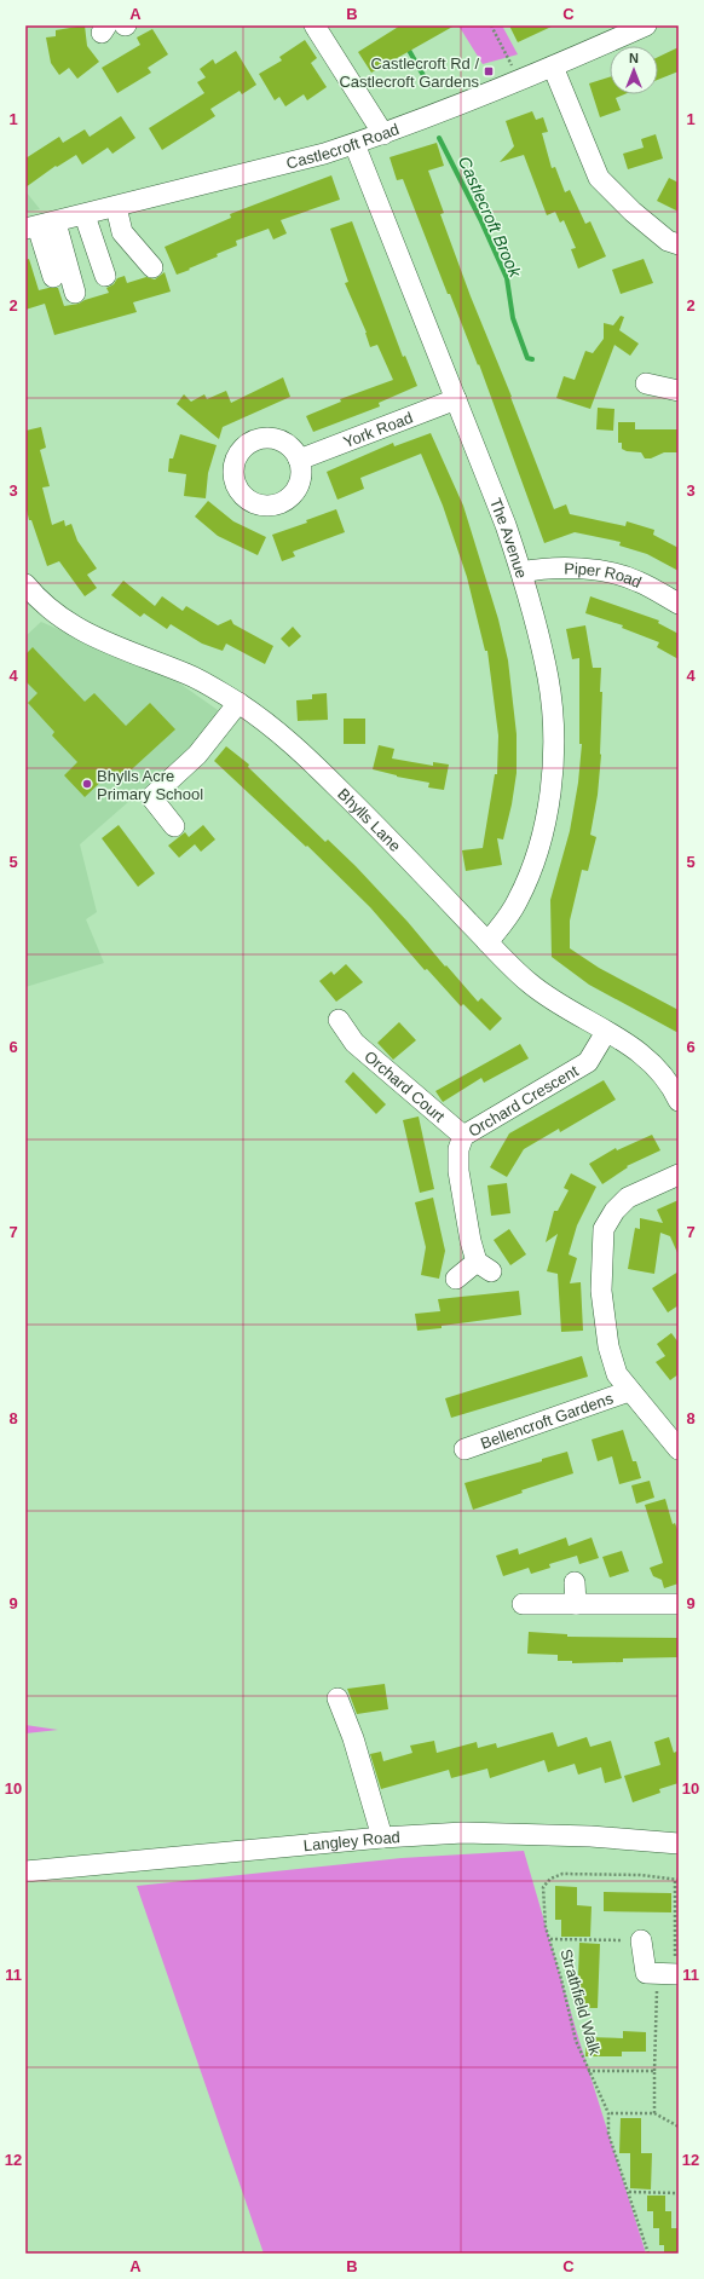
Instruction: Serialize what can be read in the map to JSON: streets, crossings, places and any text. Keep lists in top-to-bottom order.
{
  "streets": {
    "street": [
      "Castlecroft Road",
      "York Road",
      "The Avenue",
      "Piper Road",
      "Bhylls Lane",
      "Orchard Court",
      "Orchard Crescent",
      "Bellencroft Gardens",
      "Langley Road"
    ],
    "path": ["Strathfield Walk"]
  },
  "crossings": [
    ["Castlecroft Road", "The Avenue"],
    ["York Road", "The Avenue"],
    ["The Avenue", "Piper Road"],
    ["The Avenue", "Bhylls Lane"],
    ["Bhylls Lane", "Orchard Crescent"],
    ["Orchard Court", "Orchard Crescent"]
  ],
  "water": ["Castlecroft Brook"],
  "places": {
    "transit": ["Castlecroft Rd / Castlecroft Gardens"],
    "other": ["Bhylls Acre Primary School"]
  },
  "north": "top",
  "grid": {
    "columns": ["A", "B", "C"],
    "rows": [
      "1",
      "2",
      "3",
      "4",
      "5",
      "6",
      "7",
      "8",
      "9",
      "10",
      "11",
      "12"
    ]
  }
}
